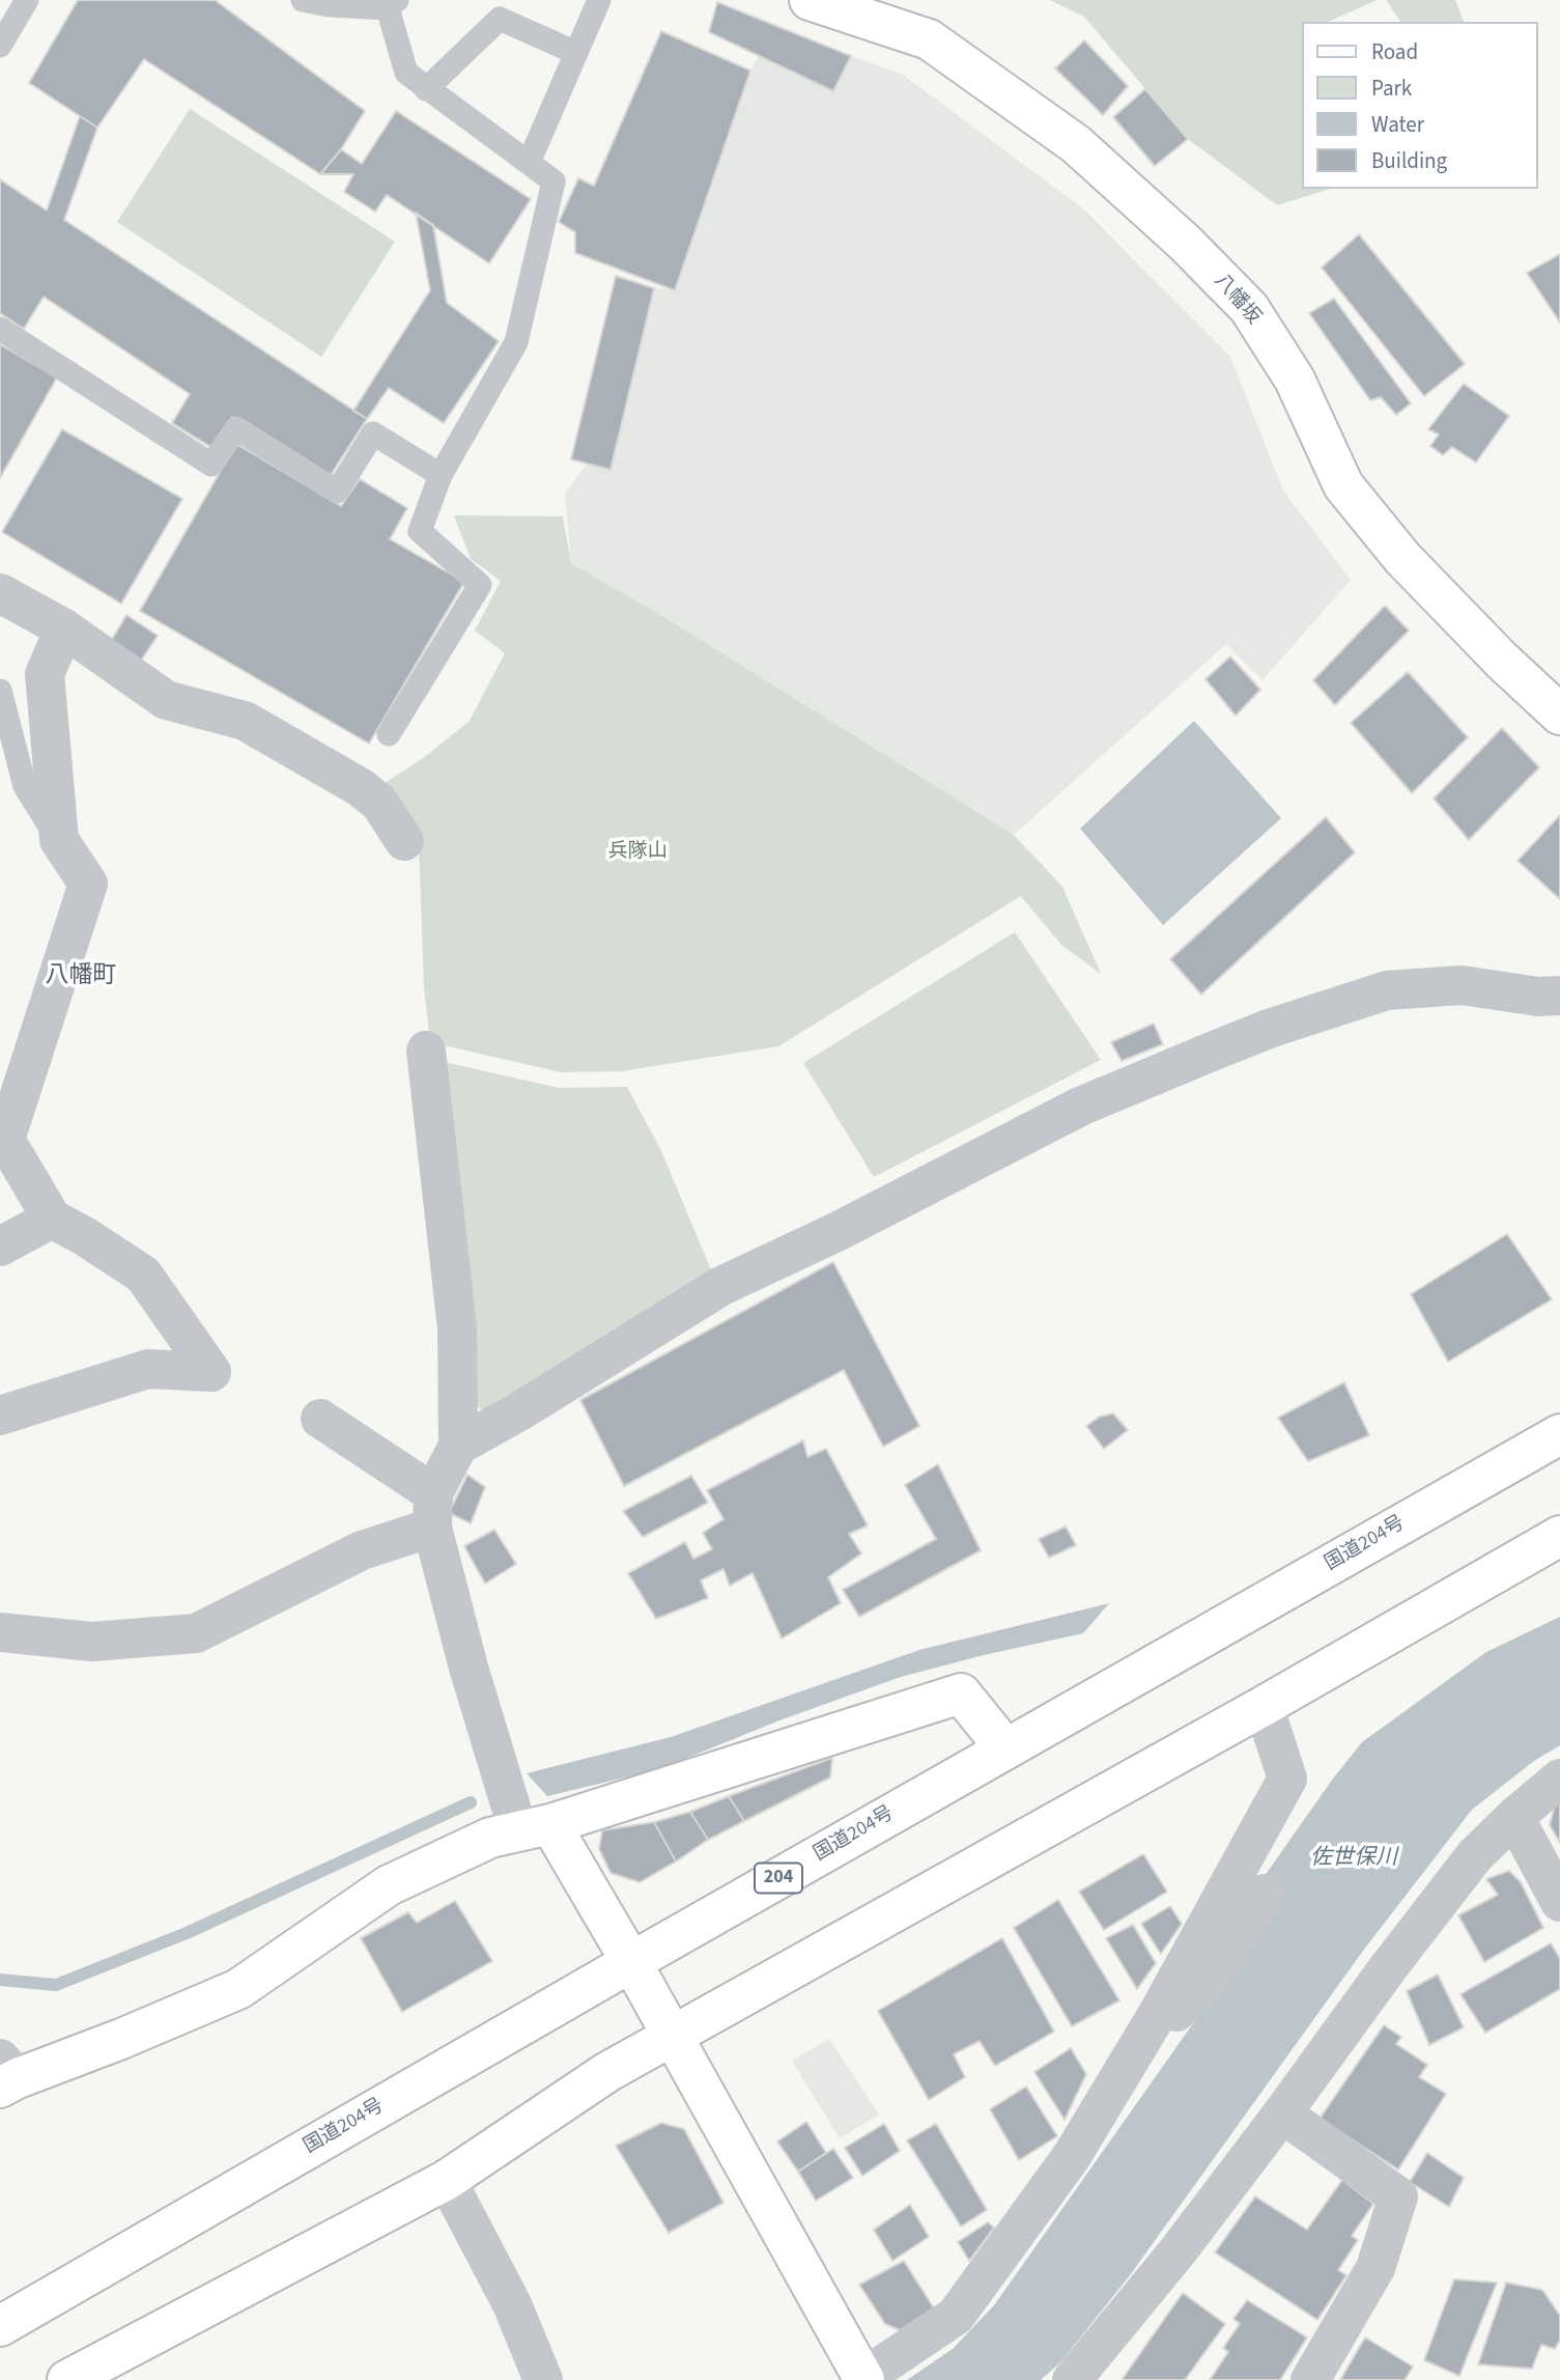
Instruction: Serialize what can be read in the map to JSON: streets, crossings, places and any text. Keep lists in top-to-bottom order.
{
  "streets": {
    "main road": ["八幡坂", "国道204号", "204"]
  },
  "districts": ["八幡町"],
  "water": ["佐世保川"],
  "parks": ["兵隊山"],
  "legend": [
    "Road",
    "Park",
    "Water",
    "Building"
  ]
}
